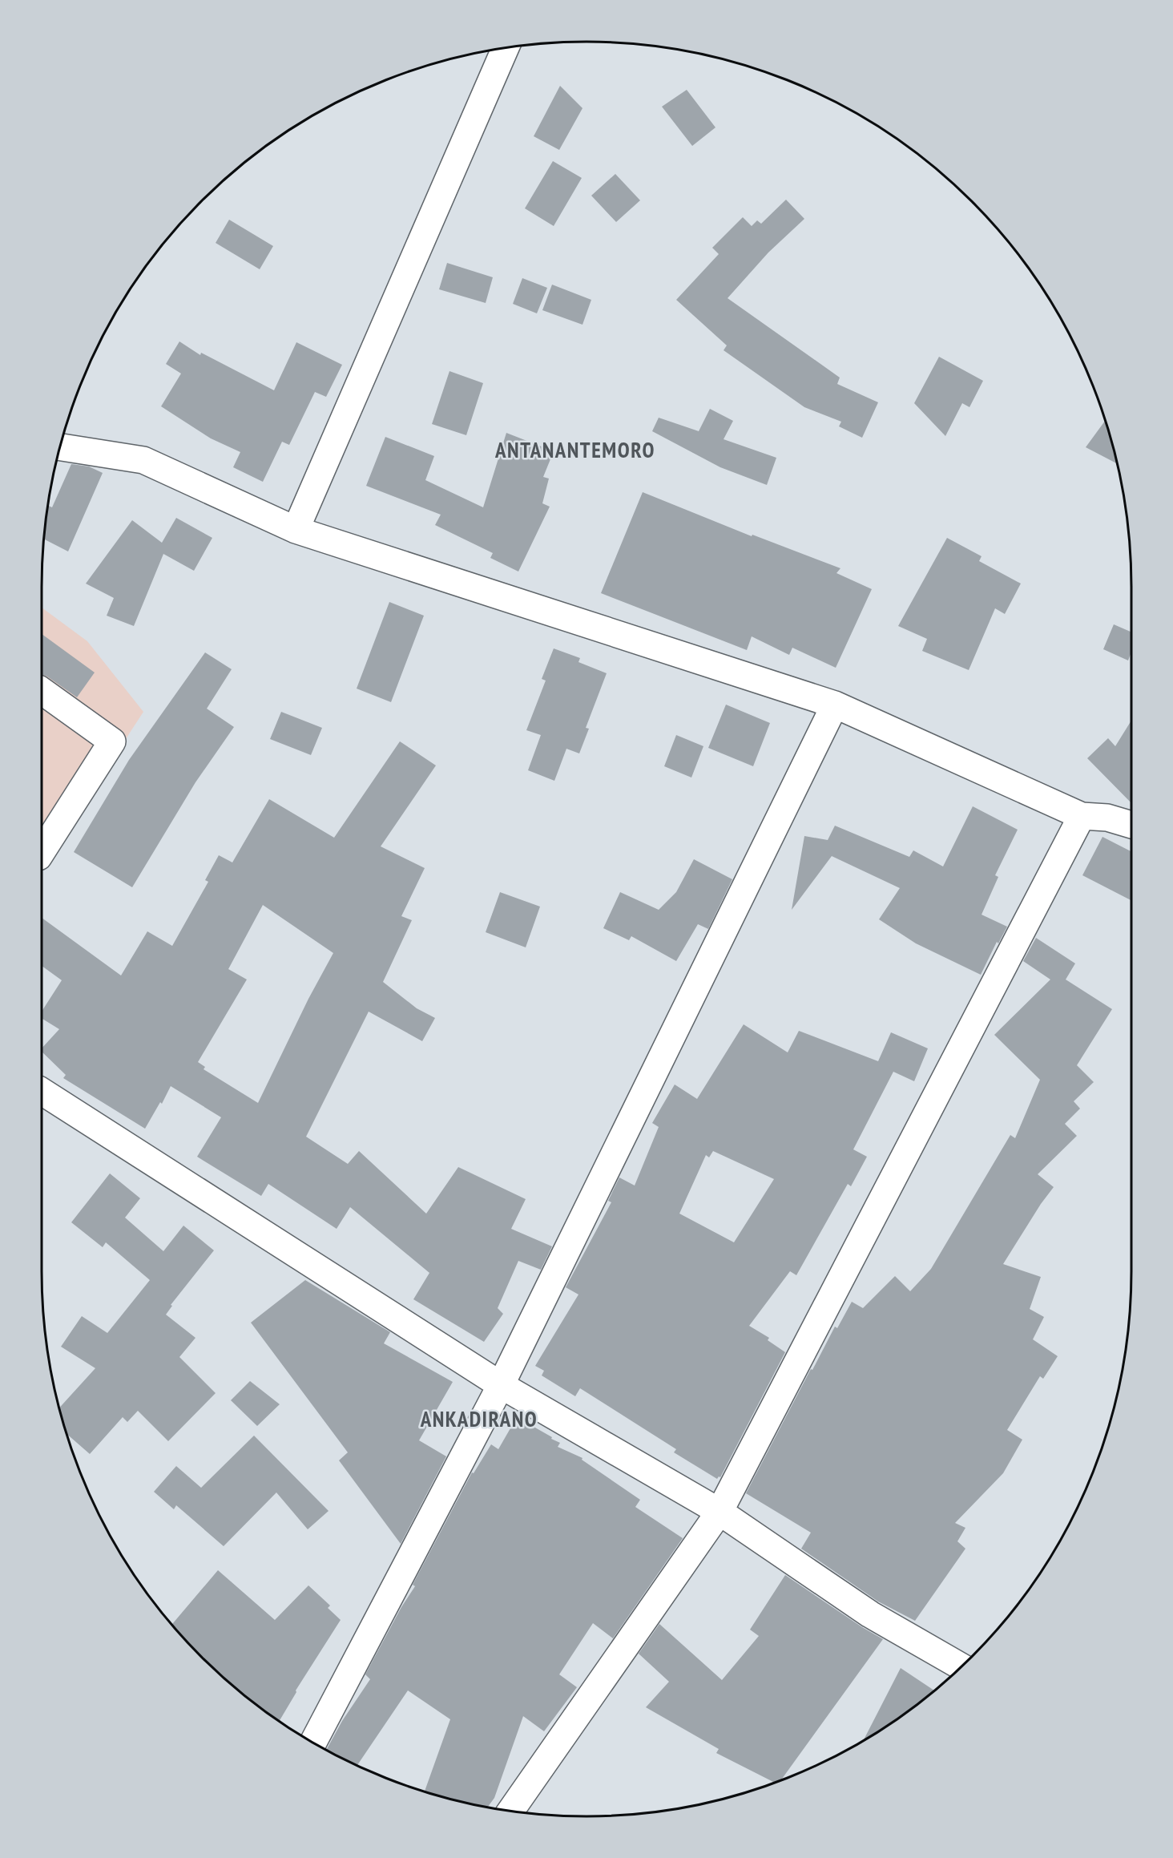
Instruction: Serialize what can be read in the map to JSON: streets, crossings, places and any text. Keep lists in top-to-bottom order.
{
  "districts": ["ANTANANTEMORO", "ANKADIRANO"]
}
